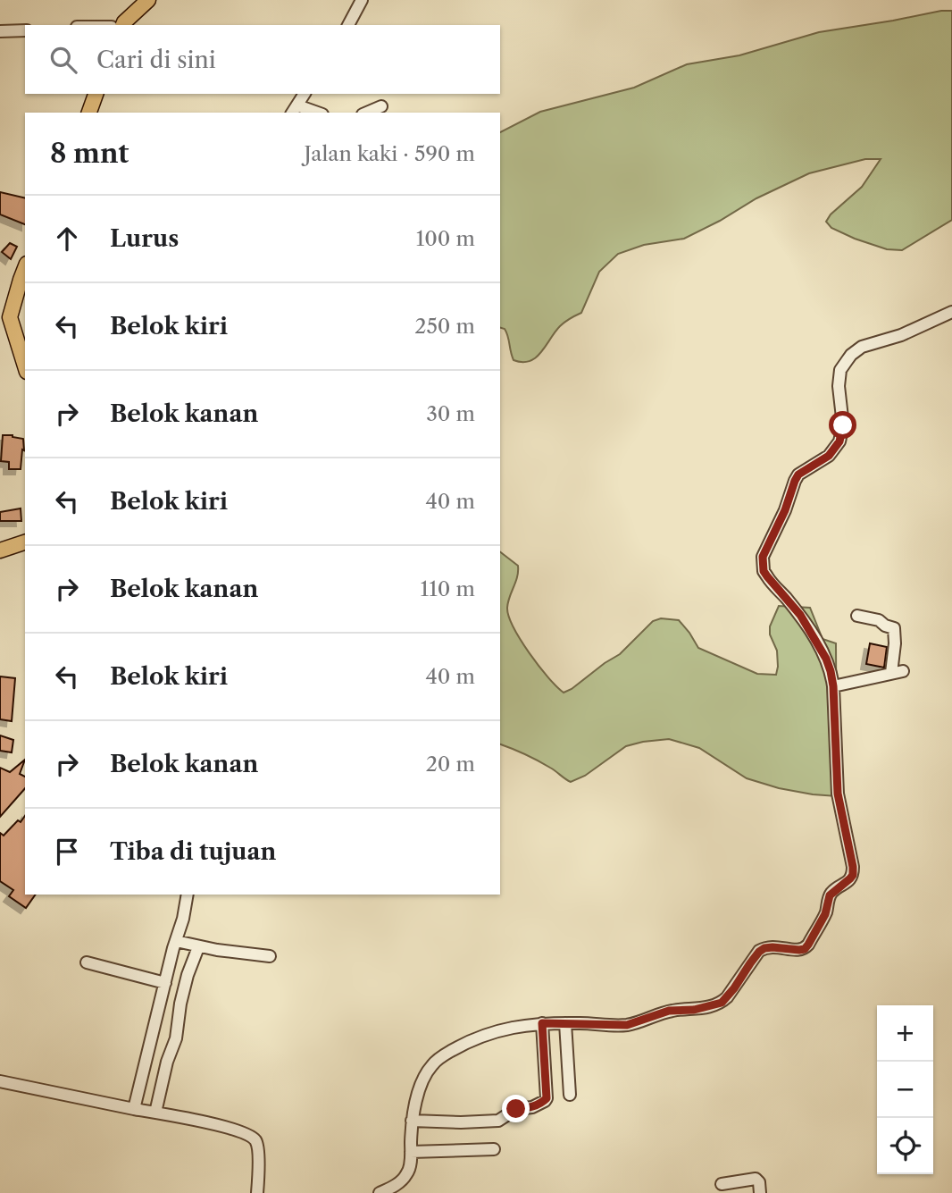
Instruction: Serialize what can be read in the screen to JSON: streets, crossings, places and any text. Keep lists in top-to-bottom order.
{
  "page": {
    "search": "Cari di sini",
    "heading": ["8 mnt", "Jalan kaki · 590 m"],
    "list": [
      ["Lurus", "100 m"],
      ["Belok kiri", "250 m"],
      ["Belok kanan", "30 m"],
      ["Belok kiri", "40 m"],
      ["Belok kanan", "110 m"],
      ["Belok kiri", "40 m"],
      ["Belok kanan", "20 m"],
      "Tiba di tujuan"
    ],
    "map_buttons": ["+", "−"]
  }
}
